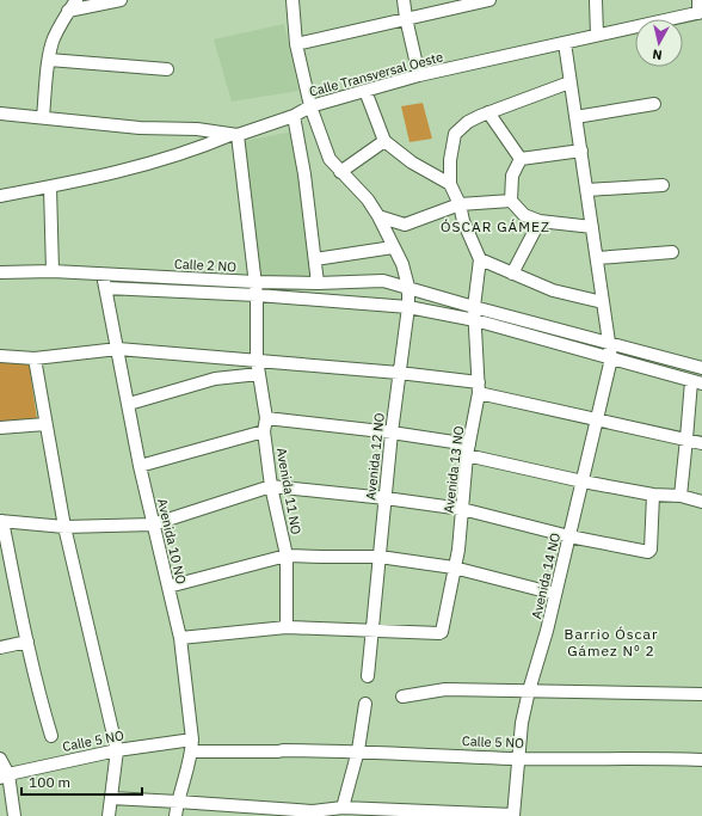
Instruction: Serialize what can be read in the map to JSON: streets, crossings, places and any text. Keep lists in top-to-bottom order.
{
  "streets": {
    "street": [
      "Calle Transversal Oeste",
      "Calle 2 NO",
      "Avenida 12 NO",
      "Avenida 13 NO",
      "Avenida 11 NO",
      "Avenida 10 NO",
      "Avenida 14 NO",
      "Calle 5 NO"
    ]
  },
  "crossings": [
    ["Calle Transversal Oeste", "Avenida 12 NO"],
    ["Calle Transversal Oeste", "Avenida 11 NO"],
    ["Calle Transversal Oeste", "Avenida 14 NO"],
    ["Calle 2 NO", "Avenida 12 NO"],
    ["Calle 2 NO", "Avenida 13 NO"],
    ["Calle 2 NO", "Avenida 11 NO"],
    ["Calle 2 NO", "Avenida 10 NO"],
    ["Calle 2 NO", "Avenida 14 NO"],
    ["Avenida 12 NO", "Avenida 13 NO"],
    ["Avenida 10 NO", "Calle 5 NO"],
    ["Avenida 14 NO", "Calle 5 NO"]
  ],
  "districts": ["ÓSCAR GÁMEZ", "Barrio Óscar Gámez Nº 2"],
  "scale_bar": "100 m",
  "north": "bottom"
}
